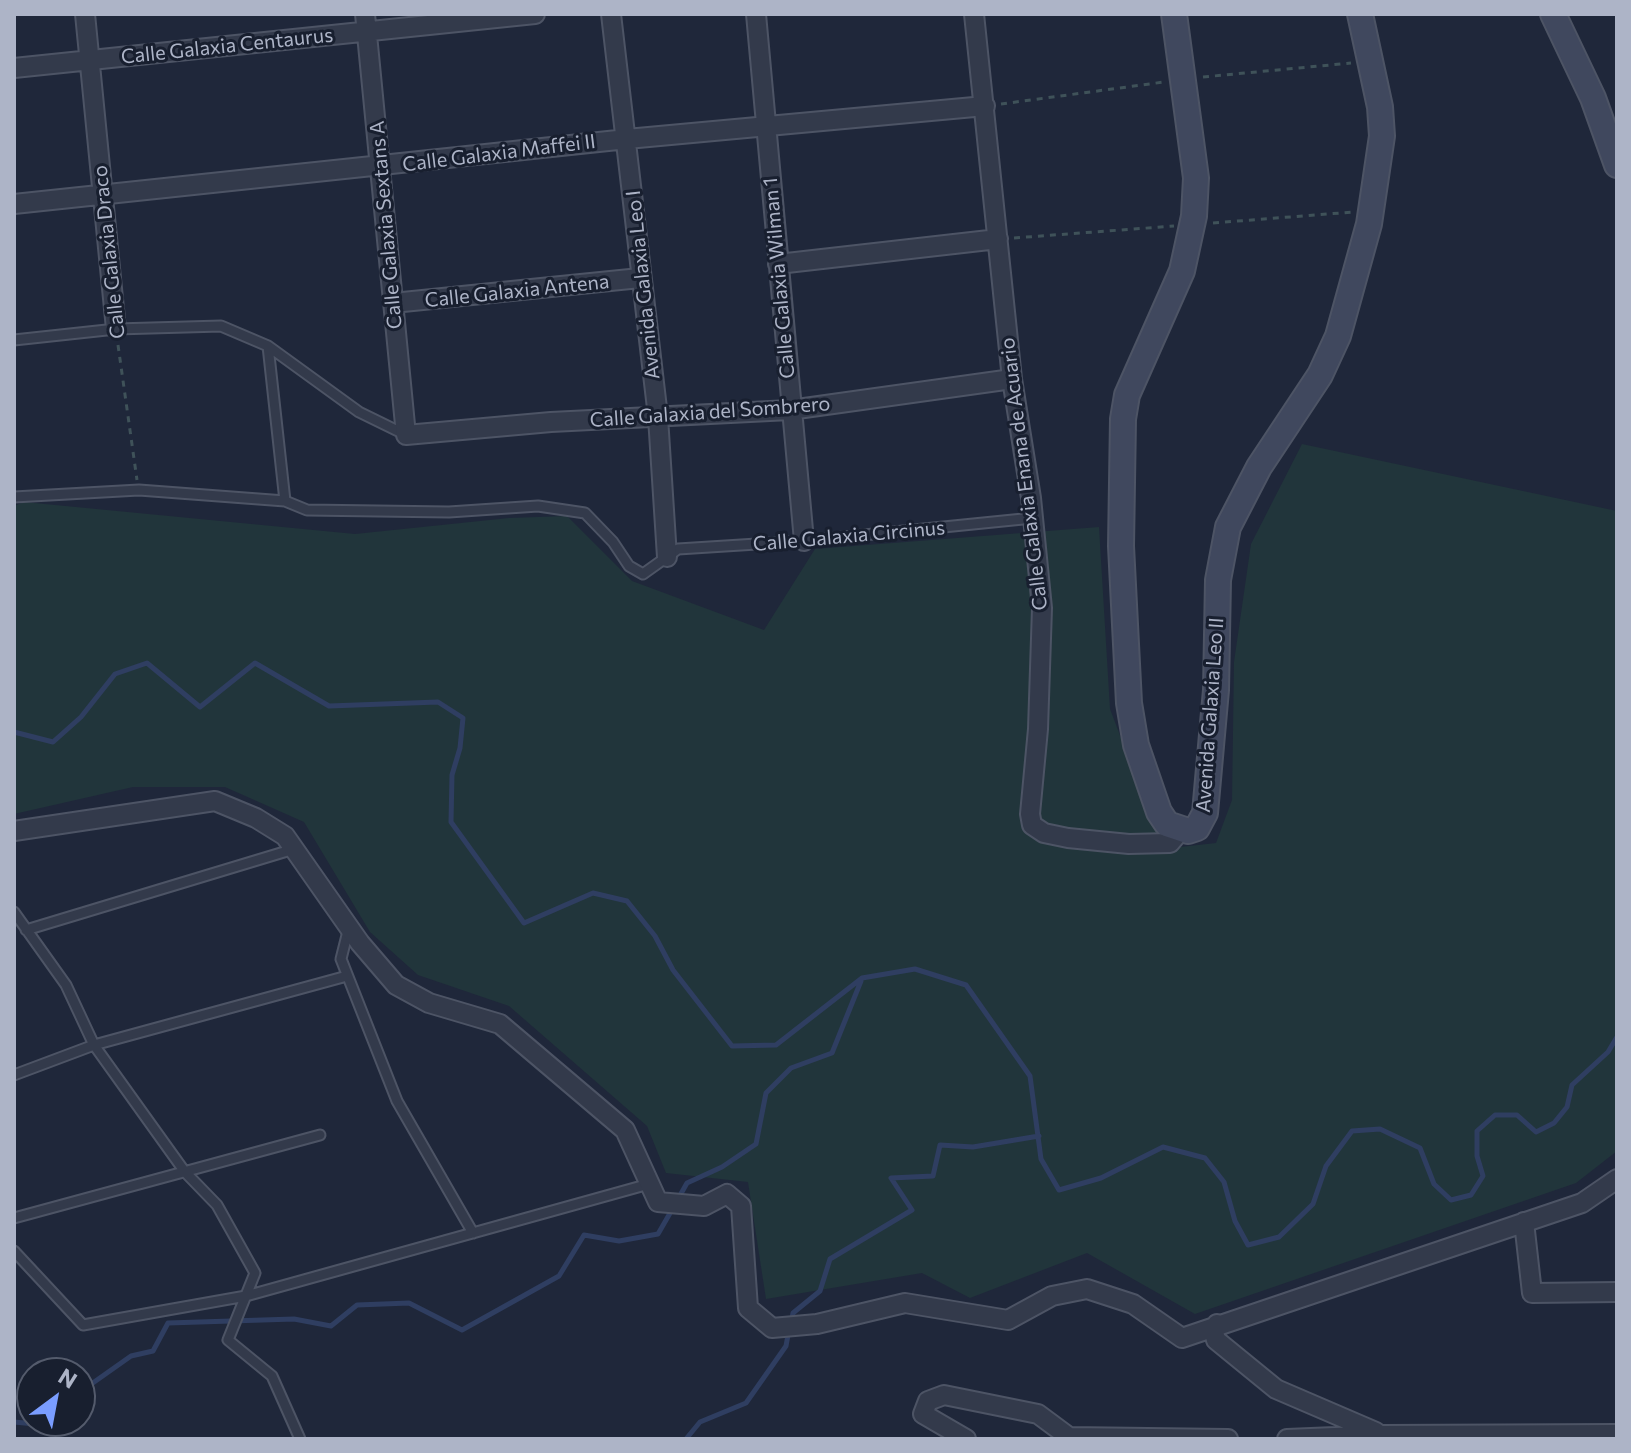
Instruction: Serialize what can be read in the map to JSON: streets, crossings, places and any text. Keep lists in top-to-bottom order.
{
  "streets": {
    "street": [
      "Calle Galaxia Centaurus",
      "Calle Galaxia Maffei II",
      "Calle Galaxia Sextans A",
      "Calle Galaxia Draco",
      "Calle Galaxia Wilman 1",
      "Avenida Galaxia Leo I",
      "Calle Galaxia Antena",
      "Calle Galaxia del Sombrero",
      "Calle Galaxia Enana de Acuario",
      "Avenida Galaxia Leo II"
    ],
    "lane": ["Calle Galaxia Circinus"]
  },
  "crossings": [
    ["Calle Galaxia Centaurus", "Calle Galaxia Sextans A"],
    ["Calle Galaxia Centaurus", "Calle Galaxia Draco"],
    ["Calle Galaxia Maffei II", "Calle Galaxia Sextans A"],
    ["Calle Galaxia Maffei II", "Calle Galaxia Draco"],
    ["Calle Galaxia Maffei II", "Calle Galaxia Wilman 1"],
    ["Calle Galaxia Maffei II", "Avenida Galaxia Leo I"],
    ["Calle Galaxia Maffei II", "Calle Galaxia Enana de Acuario"],
    ["Calle Galaxia Sextans A", "Calle Galaxia Antena"],
    ["Calle Galaxia Sextans A", "Calle Galaxia del Sombrero"],
    ["Calle Galaxia Wilman 1", "Calle Galaxia del Sombrero"],
    ["Calle Galaxia Wilman 1", "Calle Galaxia Circinus"],
    ["Avenida Galaxia Leo I", "Calle Galaxia Antena"],
    ["Avenida Galaxia Leo I", "Calle Galaxia del Sombrero"],
    ["Avenida Galaxia Leo I", "Calle Galaxia Circinus"],
    ["Calle Galaxia del Sombrero", "Calle Galaxia Enana de Acuario"],
    ["Calle Galaxia Enana de Acuario", "Calle Galaxia Circinus"],
    ["Calle Galaxia Enana de Acuario", "Avenida Galaxia Leo II"]
  ],
  "north": "top right"
}
